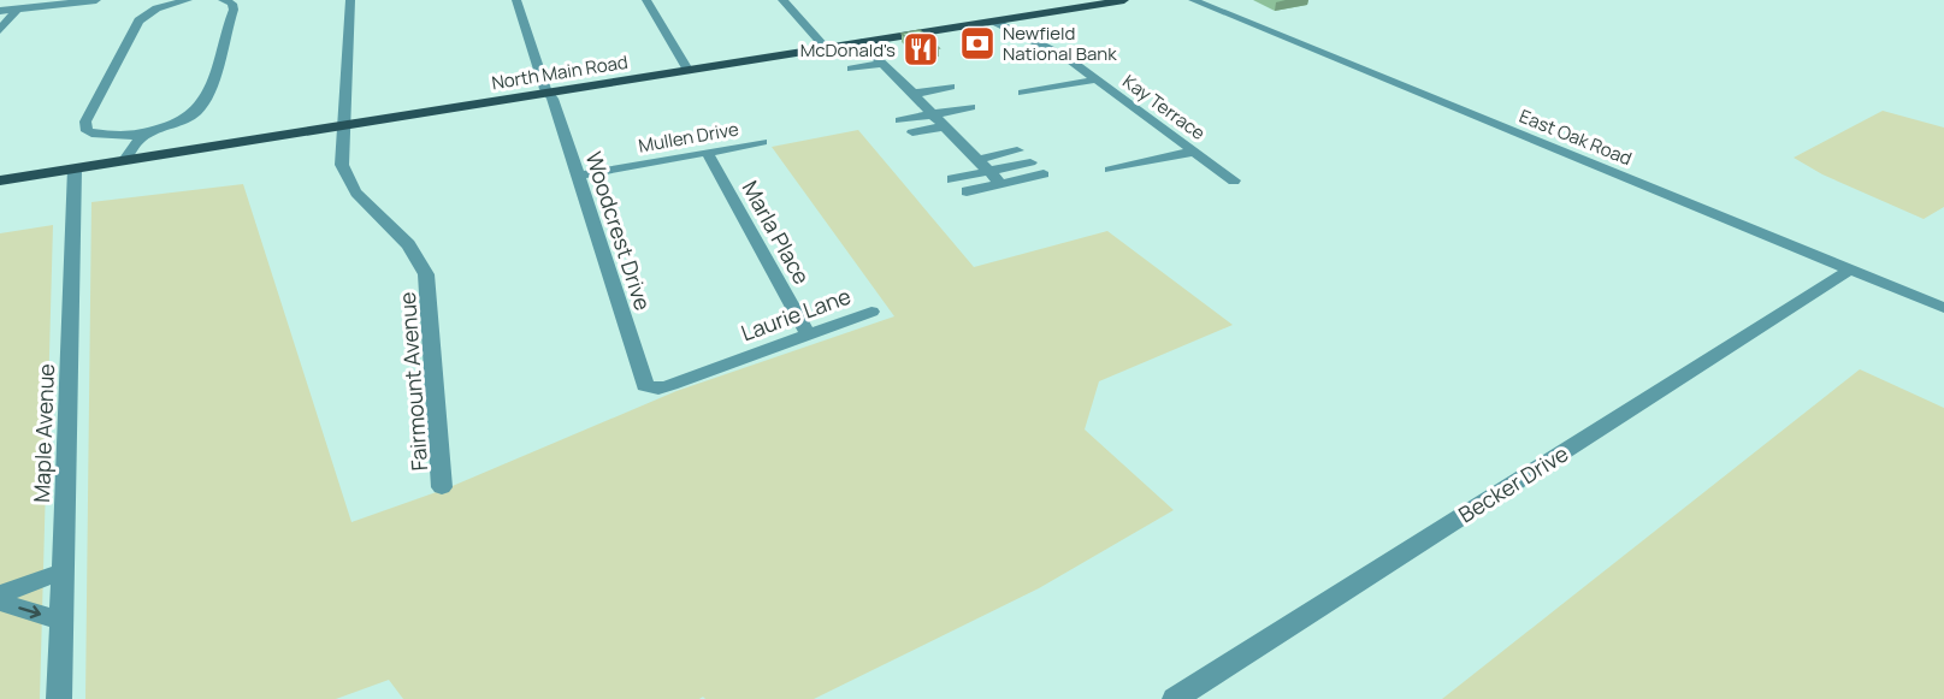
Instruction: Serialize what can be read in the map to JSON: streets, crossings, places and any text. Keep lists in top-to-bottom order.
{
  "streets": {
    "main road": ["North Main Road"],
    "street": [
      "Kay Terrace",
      "Mullen Drive",
      "East Oak Road",
      "Woodcrest Drive",
      "Marla Place",
      "Laurie Lane",
      "Fairmount Avenue",
      "Maple Avenue",
      "Becker Drive"
    ]
  },
  "crossings": [
    ["North Main Road", "Kay Terrace"],
    ["North Main Road", "Woodcrest Drive"],
    ["North Main Road", "Fairmount Avenue"],
    ["North Main Road", "Maple Avenue"],
    ["Mullen Drive", "Woodcrest Drive"],
    ["Mullen Drive", "Marla Place"],
    ["East Oak Road", "Becker Drive"],
    ["Woodcrest Drive", "Laurie Lane"],
    ["Marla Place", "Laurie Lane"]
  ],
  "places": {
    "bank": ["Newfield National Bank"],
    "restaurant": ["McDonald's"]
  }
}
